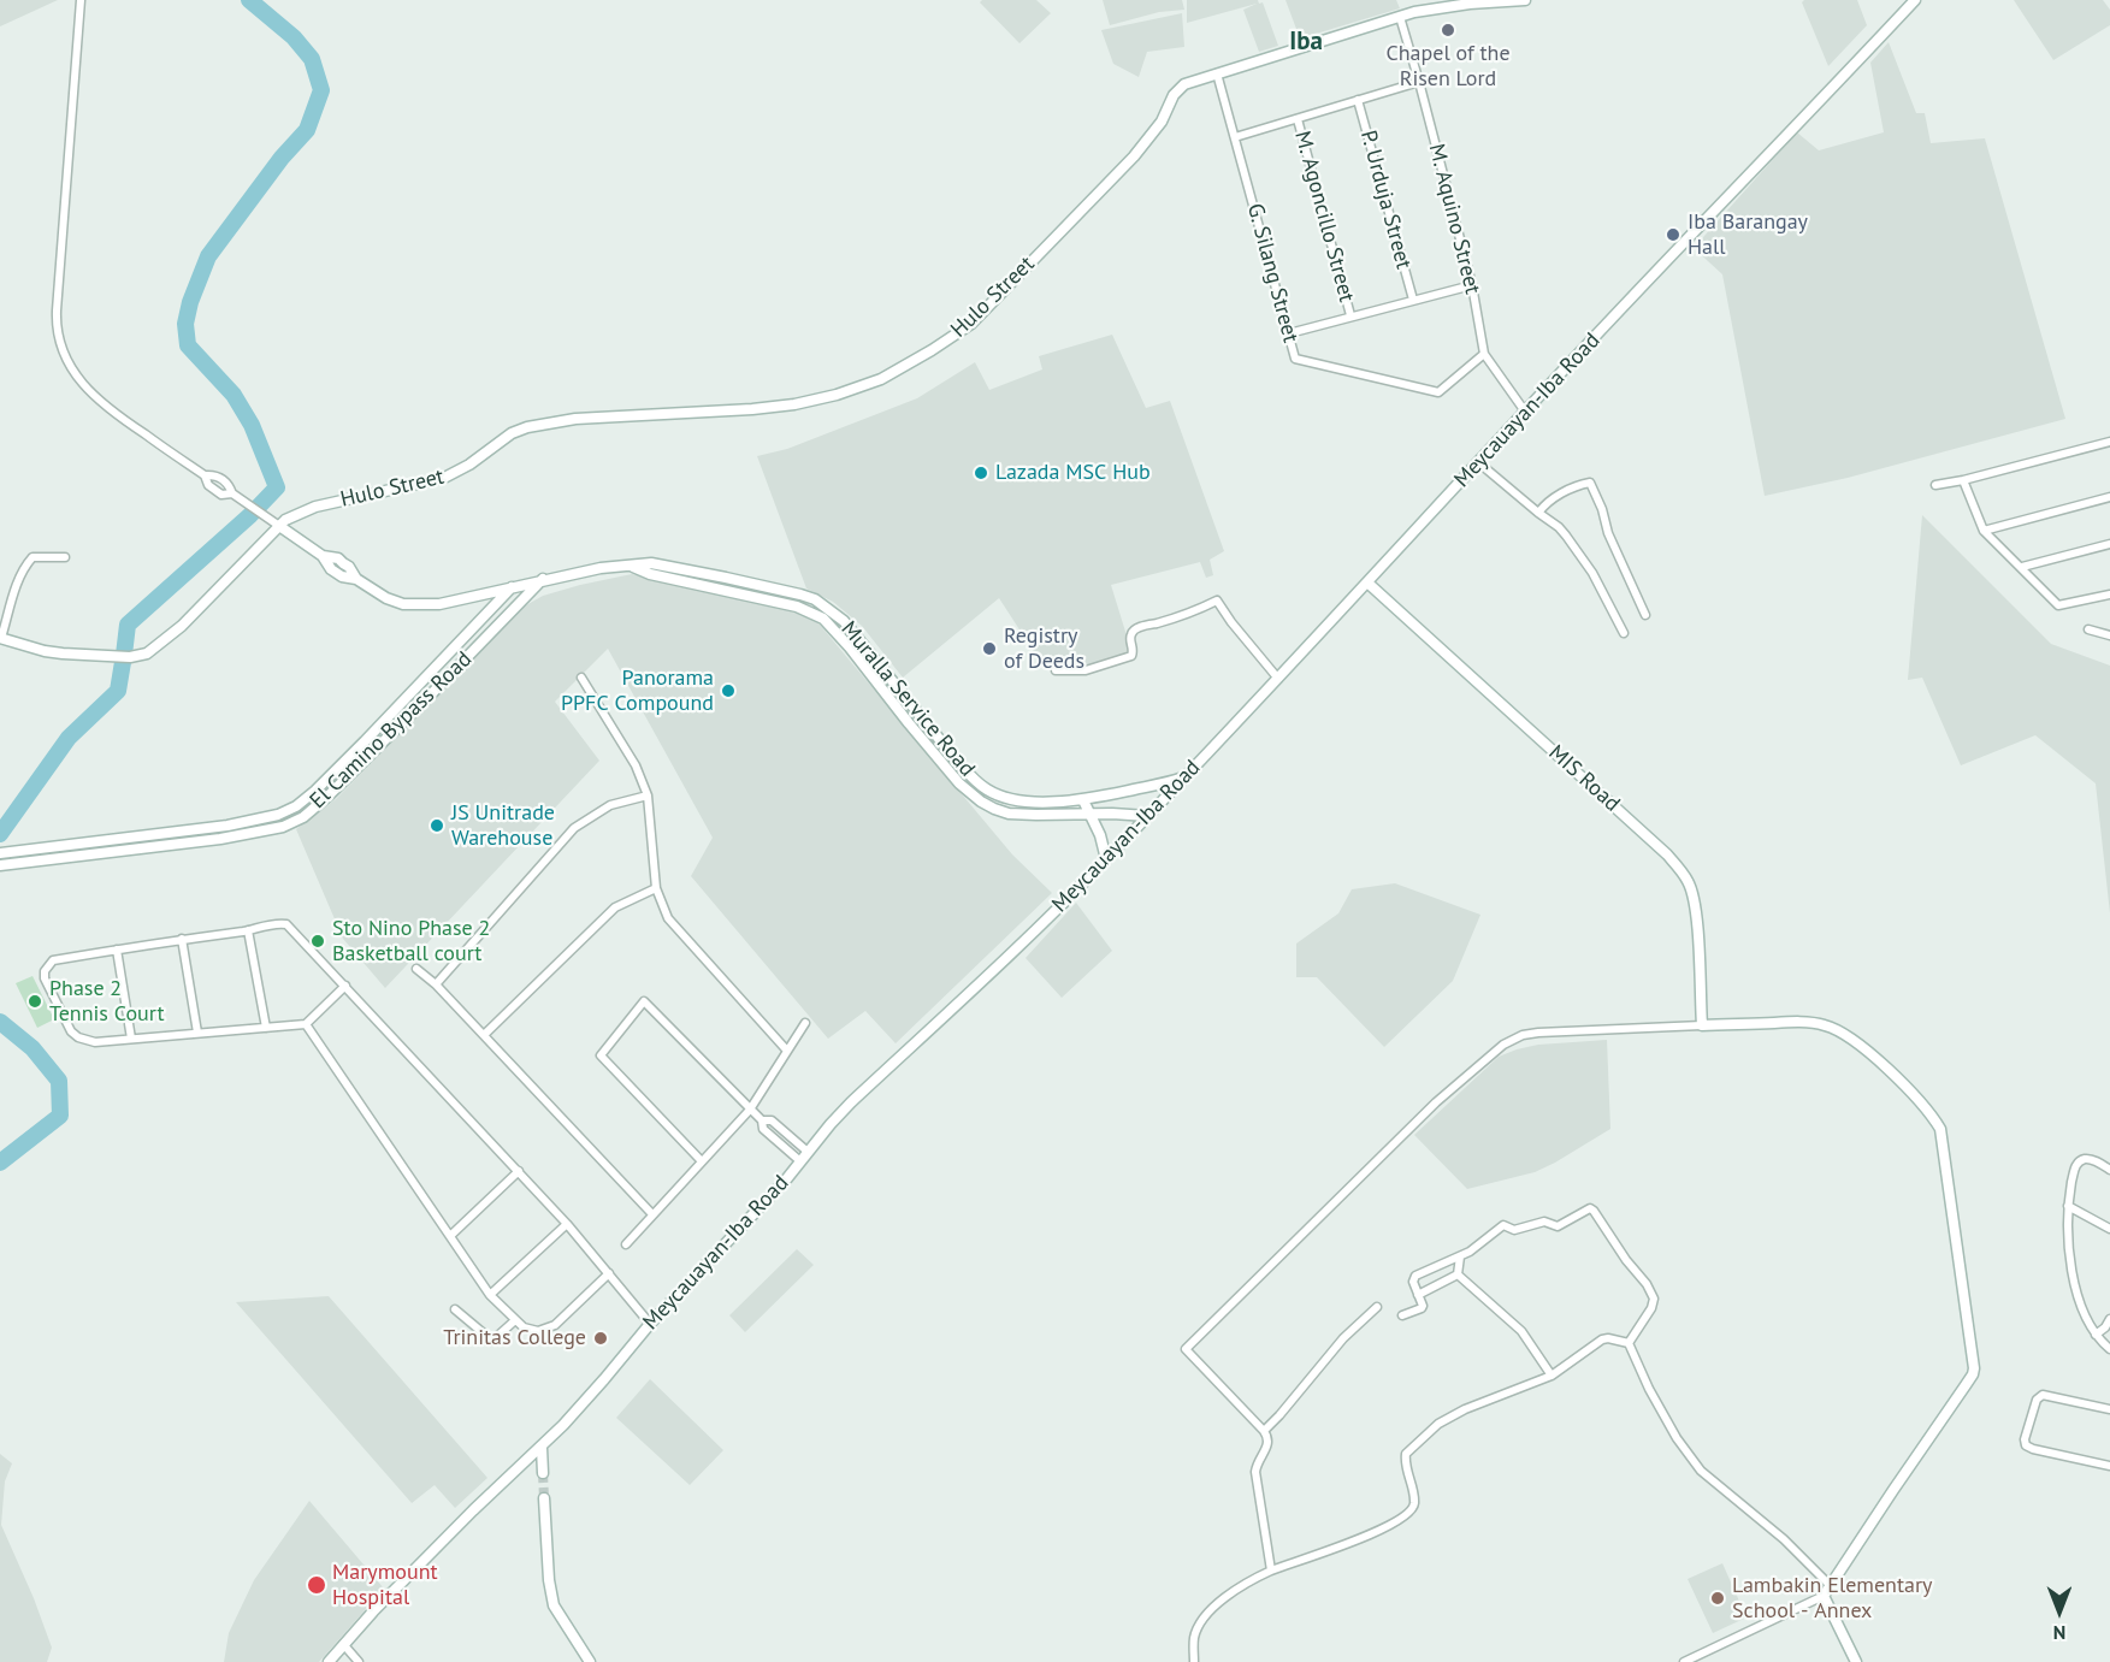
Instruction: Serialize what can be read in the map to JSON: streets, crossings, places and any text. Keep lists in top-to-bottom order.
{
  "streets": {
    "street": [
      "P. Urduja Street",
      "M. Agoncillo Street",
      "M. Aquino Street",
      "G. Silang Street",
      "Hulo Street",
      "Meycauayan-Iba Road",
      "Muralla Service Road",
      "El Camino Bypass Road",
      "MIS Road"
    ]
  },
  "crossings": [
    ["M. Aquino Street", "G. Silang Street"],
    ["M. Aquino Street", "Hulo Street"],
    ["M. Aquino Street", "Meycauayan-Iba Road"],
    ["G. Silang Street", "Hulo Street"],
    ["Hulo Street", "Muralla Service Road"],
    ["Meycauayan-Iba Road", "Muralla Service Road"],
    ["Meycauayan-Iba Road", "MIS Road"],
    ["Muralla Service Road", "El Camino Bypass Road"]
  ],
  "districts": ["Iba"],
  "places": [
    "Chapel of the Risen Lord",
    "Iba Barangay Hall",
    "Lazada MSC Hub",
    "Registry of Deeds",
    "Panorama PPFC Compound",
    "JS Unitrade Warehouse",
    "Sto Nino Phase 2 Basketball court",
    "Phase 2 Tennis Court",
    "Trinitas College",
    "Marymount Hospital",
    "Lambakin Elementary School - Annex"
  ],
  "north": "bottom"
}
